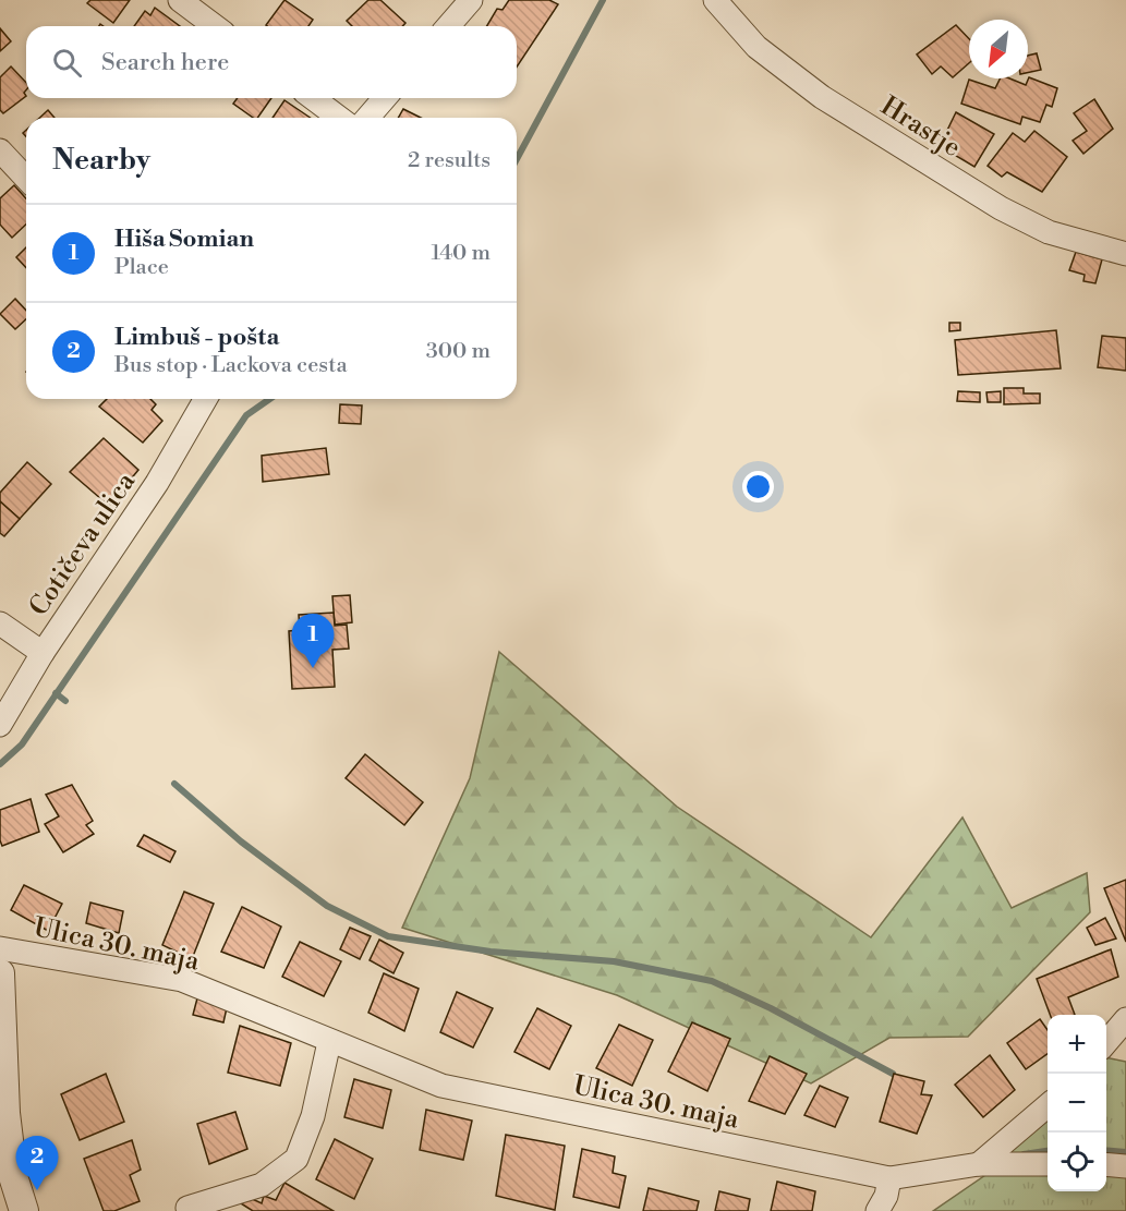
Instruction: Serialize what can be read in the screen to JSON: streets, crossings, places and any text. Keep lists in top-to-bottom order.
{
  "streets": {
    "street": ["Hrastje", "Cotičeva ulica", "Ulica 30. maja"]
  },
  "north": "bottom left",
  "page": {
    "search": "Search here",
    "heading": ["Nearby", "2 results"],
    "list": [
      {
        "mark": "1",
        "name": "Hiša Somian",
        "note": "Place",
        "value": "140 m"
      },
      {
        "mark": "2",
        "name": "Limbuš - pošta",
        "note": "Bus stop · Lackova cesta",
        "value": "300 m"
      }
    ],
    "pins": ["1", "2"],
    "map_buttons": ["+", "−"]
  }
}
